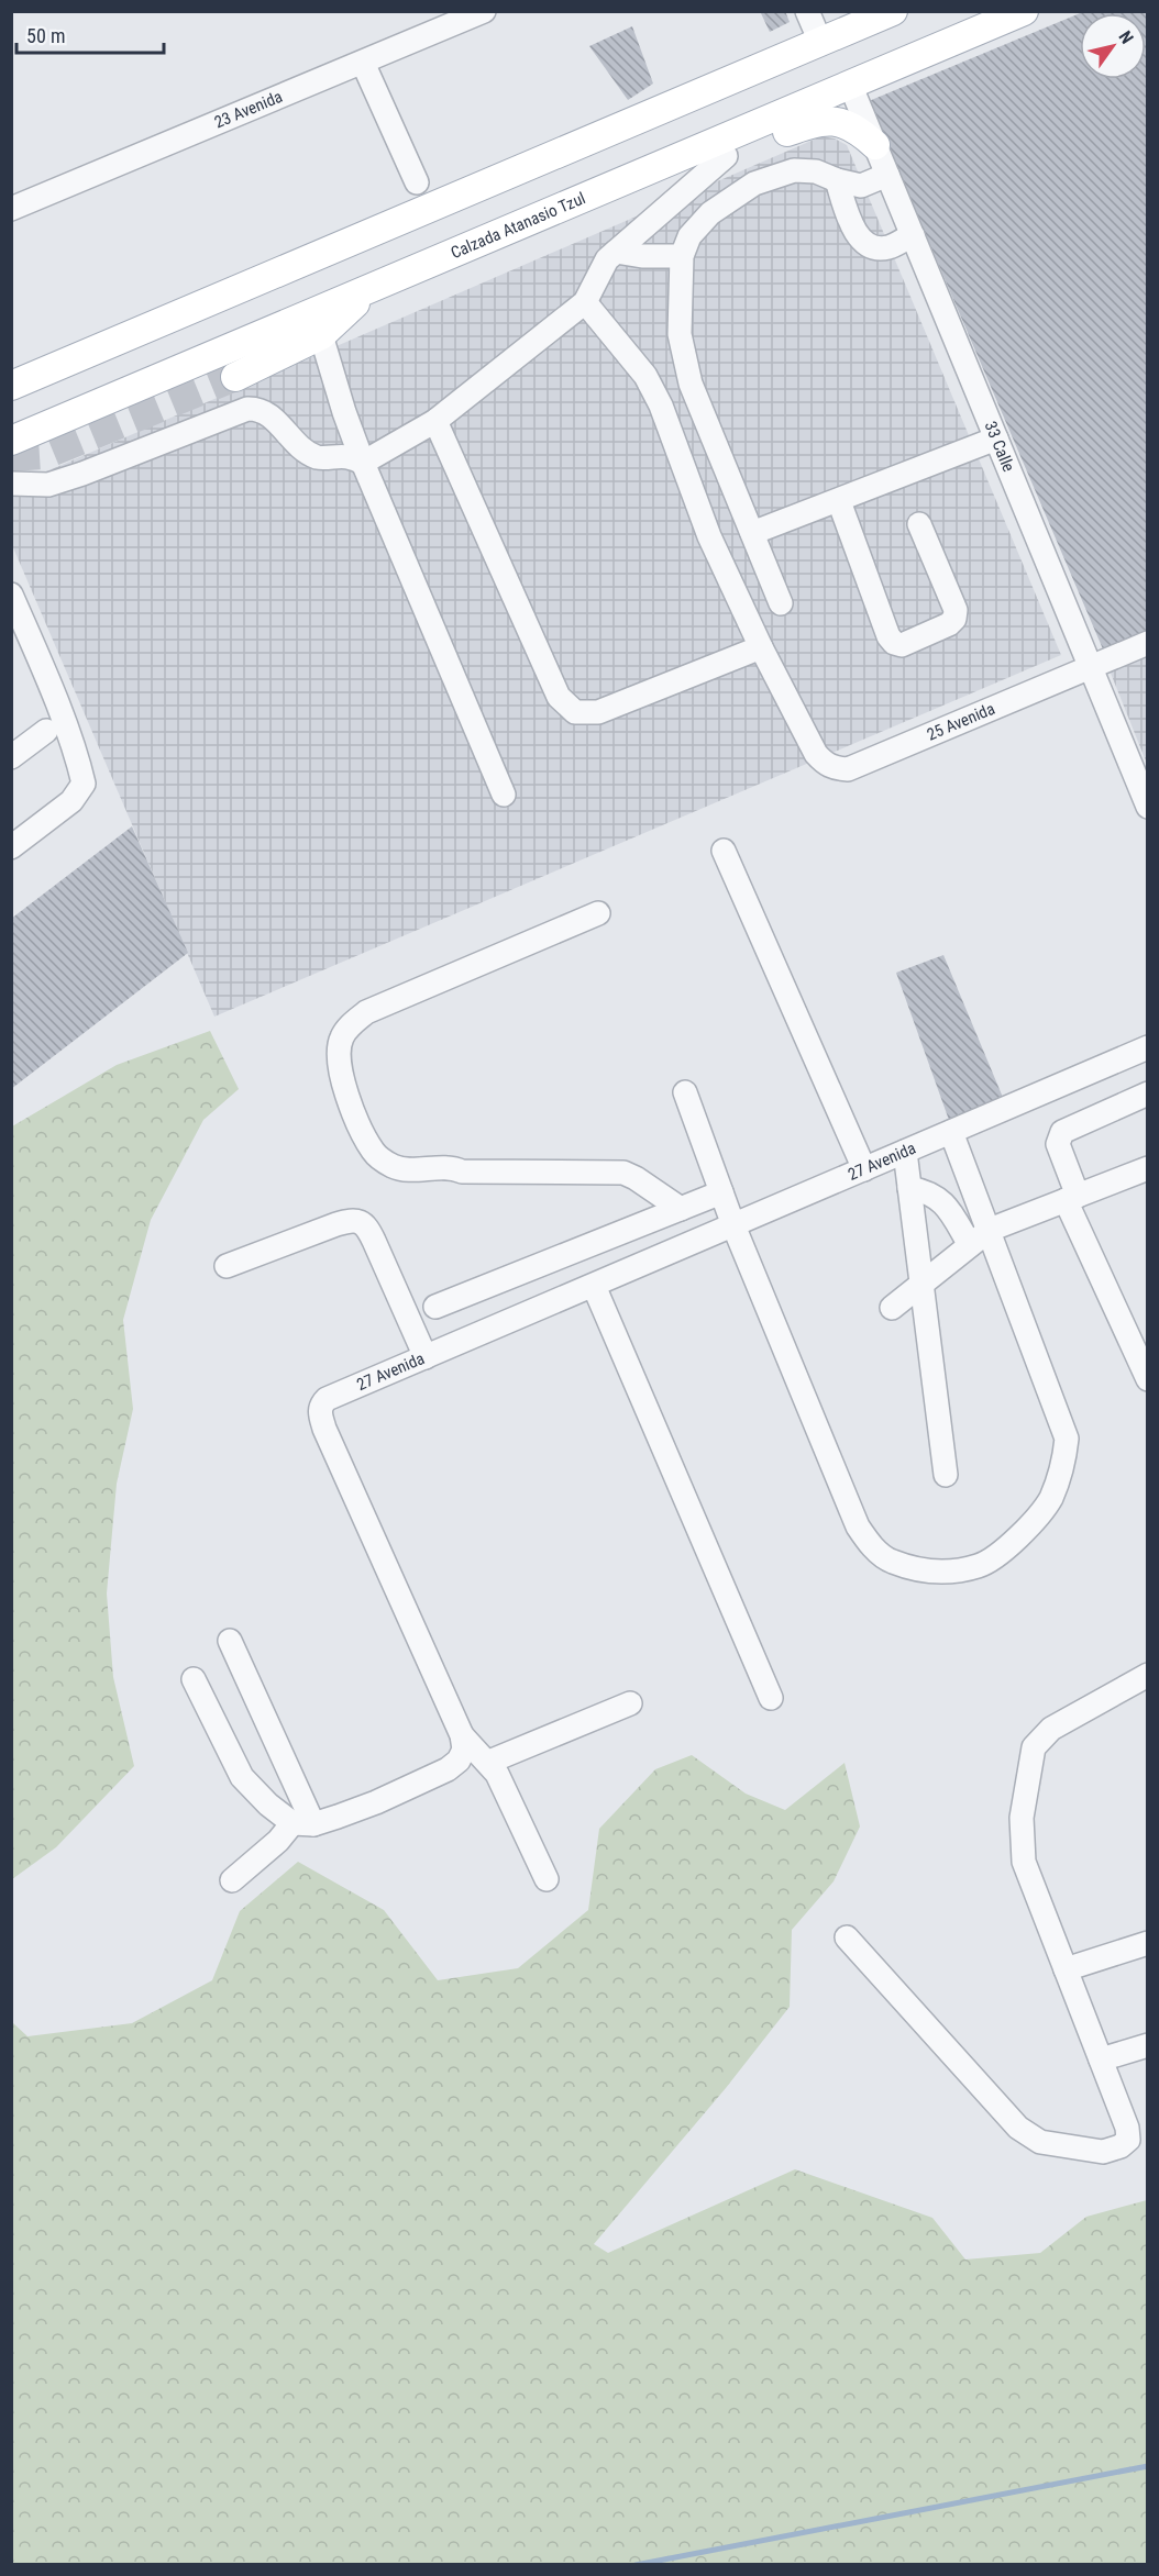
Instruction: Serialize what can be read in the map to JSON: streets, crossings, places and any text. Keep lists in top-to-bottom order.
{
  "streets": {
    "main road": ["Calzada Atanasio Tzul"],
    "street": [
      "23 Avenida",
      "33 Calle",
      "25 Avenida",
      "27 Avenida"
    ]
  },
  "crossings": [
    ["Calzada Atanasio Tzul", "33 Calle"],
    ["33 Calle", "25 Avenida"]
  ],
  "scale_bar": "50 m",
  "north": "top right"
}
